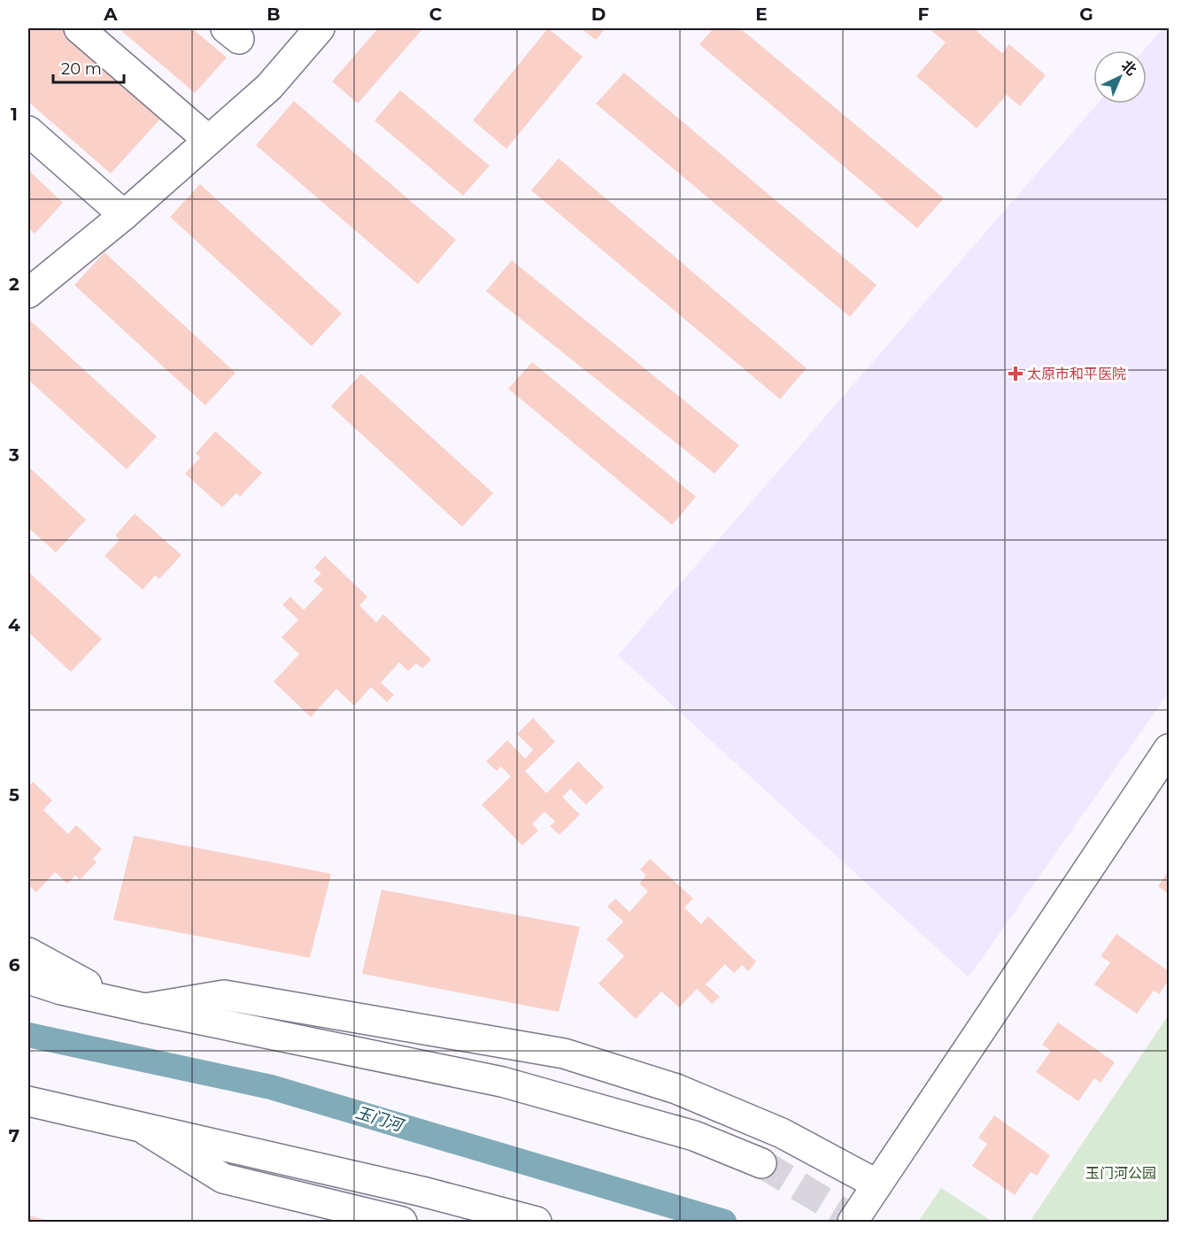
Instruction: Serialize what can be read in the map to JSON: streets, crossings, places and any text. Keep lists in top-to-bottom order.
{
  "water": ["玉门河"],
  "parks": ["玉门河公园"],
  "places": {
    "health": ["太原市和平医院"]
  },
  "scale_bar": "20 m",
  "north": "top right",
  "grid": {
    "columns": [
      "A",
      "B",
      "C",
      "D",
      "E",
      "F",
      "G"
    ],
    "rows": [
      "1",
      "2",
      "3",
      "4",
      "5",
      "6",
      "7"
    ]
  }
}
